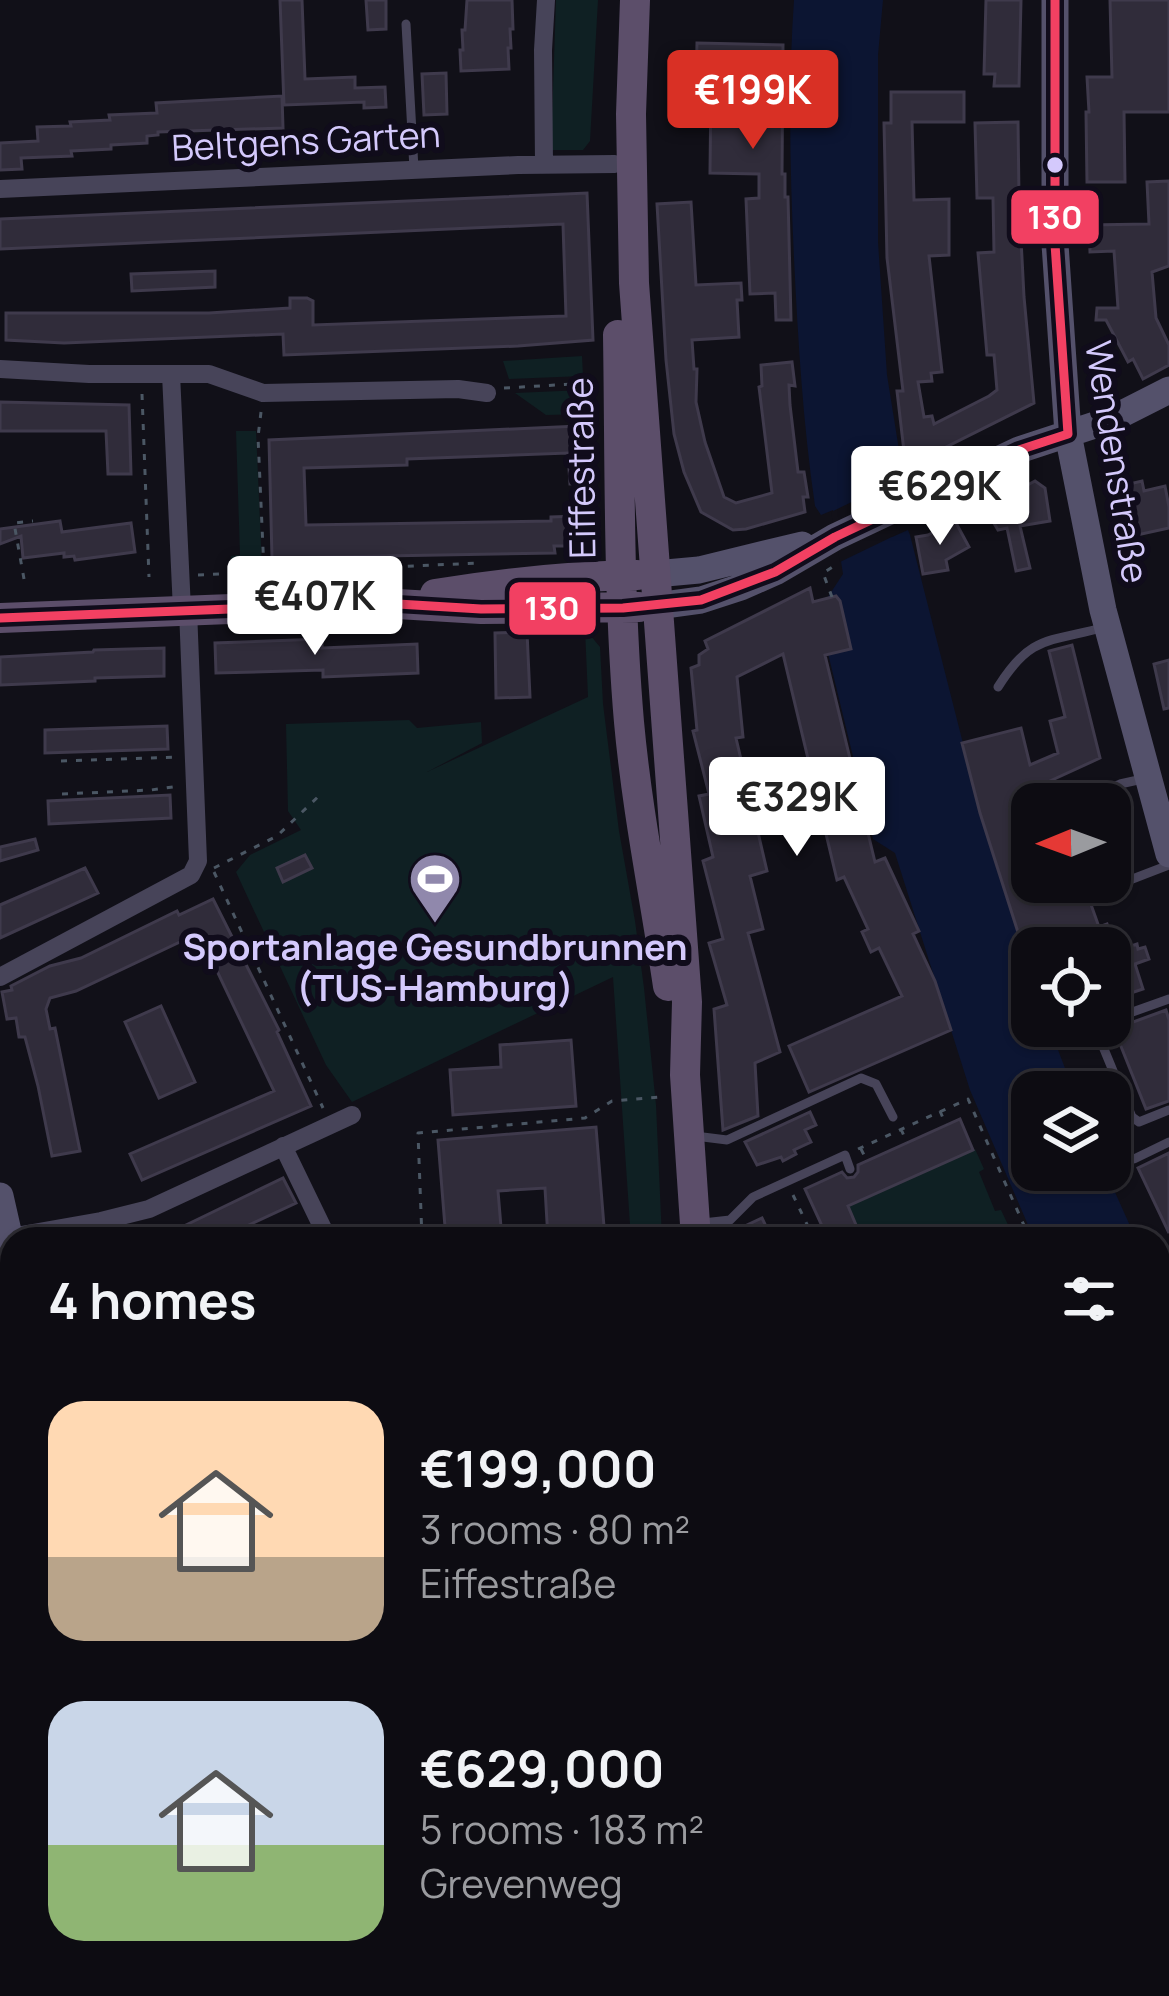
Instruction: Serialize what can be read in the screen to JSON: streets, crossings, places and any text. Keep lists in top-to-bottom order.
{
  "streets": {
    "main road": ["Eiffestraße"],
    "street": ["Beltgens Garten", "Wendenstraße"]
  },
  "crossings": [
    ["Beltgens Garten", "Eiffestraße"]
  ],
  "places": {
    "sports": ["Sportanlage Gesundbrunnen (TUS-Hamburg)"]
  },
  "lines": ["transit line 130"],
  "north": "left",
  "page": {
    "price": [
      "€199K",
      "€629K",
      "€407K",
      "€329K"
    ],
    "heading": "4 homes",
    "list": [
      {
        "name": "€199,000",
        "note": "3 rooms · 80 m² · Eiffestraße"
      },
      {
        "name": "€629,000",
        "note": "5 rooms · 183 m² · Grevenweg"
      }
    ]
  }
}
